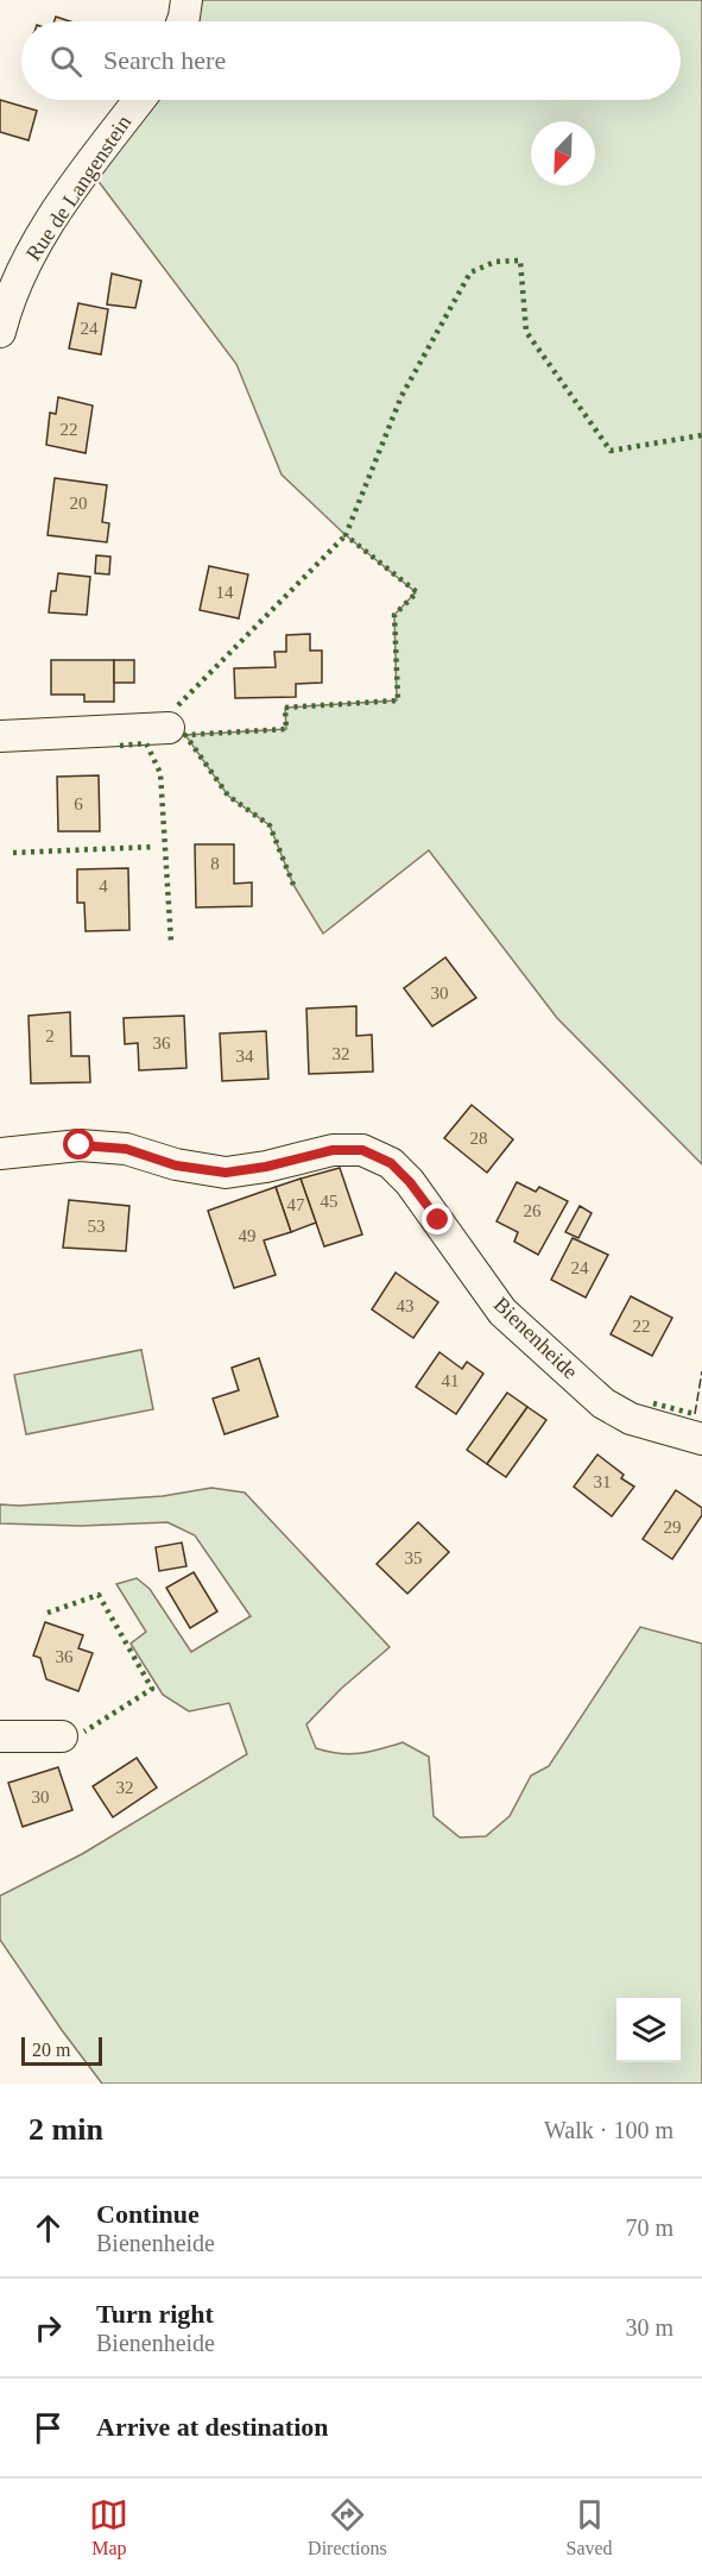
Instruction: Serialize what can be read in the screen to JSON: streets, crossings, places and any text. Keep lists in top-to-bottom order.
{
  "streets": {
    "street": ["Rue de Langenstein", "Bienenheide"]
  },
  "house_numbers": [
    "24",
    "22",
    "20",
    "14",
    "6",
    "8",
    "4",
    "30",
    "2",
    "36",
    "32",
    "34",
    "28",
    "45",
    "47",
    "26",
    "53",
    "49",
    "24",
    "43",
    "22",
    "41",
    "31",
    "29",
    "35",
    "36",
    "32",
    "30"
  ],
  "scale_bar": "20 m",
  "north": "bottom left",
  "page": {
    "search": "Search here",
    "scale": "20 m",
    "heading": ["2 min", "Walk · 100 m"],
    "list": [
      ["Continue", "Bienenheide", "70 m"],
      ["Turn right", "Bienenheide", "30 m"],
      "Arrive at destination"
    ],
    "nav": ["Map", "Directions", "Saved"]
  }
}
